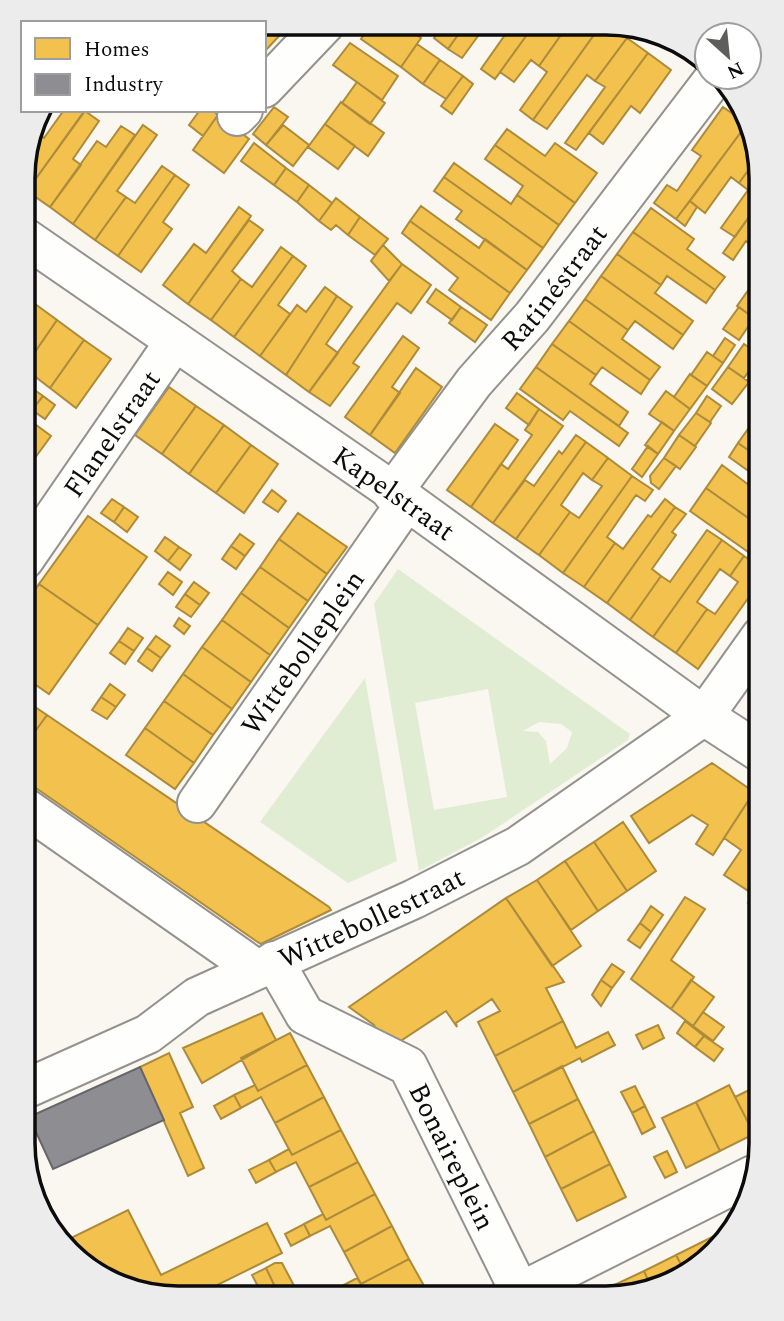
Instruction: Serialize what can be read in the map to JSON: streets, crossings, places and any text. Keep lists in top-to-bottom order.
{
  "streets": {
    "street": [
      "Ratinéstraat",
      "Flanelstraat",
      "Kapelstraat",
      "Wittebolleplein",
      "Wittebollestraat",
      "Bonaireplein"
    ]
  },
  "crossings": [
    ["Ratinéstraat", "Kapelstraat"],
    ["Ratinéstraat", "Wittebolleplein"],
    ["Flanelstraat", "Kapelstraat"],
    ["Kapelstraat", "Wittebolleplein"],
    ["Kapelstraat", "Wittebollestraat"],
    ["Wittebollestraat", "Bonaireplein"]
  ],
  "legend": ["Homes", "Industry"],
  "north": "bottom right"
}
